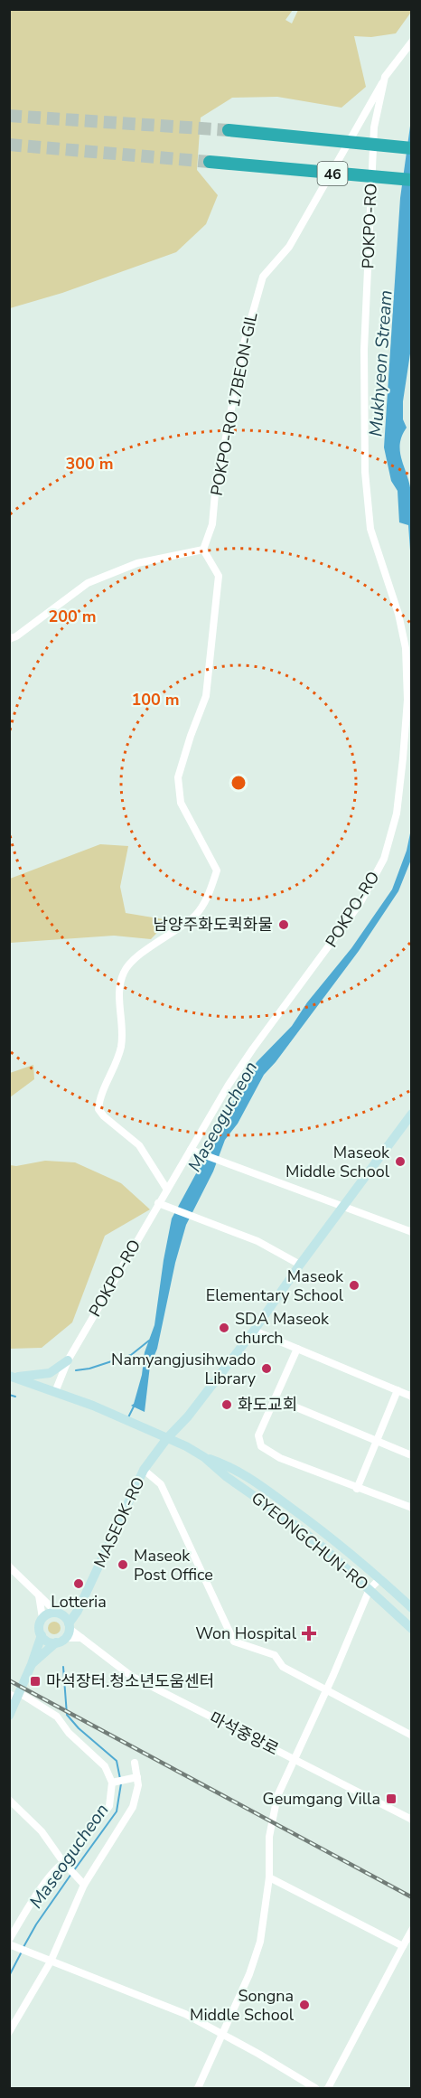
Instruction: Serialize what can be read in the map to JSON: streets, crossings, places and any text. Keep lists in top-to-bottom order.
{
  "streets": {
    "highway": ["46"],
    "main road": ["MASEOK-RO", "GYEONGCHUN-RO"],
    "street": ["POKPO-RO", "POKPO-RO 17BEON-GIL", "마석중앙로"]
  },
  "crossings": [
    ["POKPO-RO", "POKPO-RO 17BEON-GIL"],
    ["POKPO-RO", "GYEONGCHUN-RO"],
    ["MASEOK-RO", "GYEONGCHUN-RO"],
    ["MASEOK-RO", "마석중앙로"]
  ],
  "water": ["Mukhyeon Stream", "Maseogucheon"],
  "places": {
    "other": [
      "남양주화도퀵화물",
      "Maseok Middle School",
      "Maseok Elementary School",
      "SDA Maseok church",
      "Namyangjusihwado Library",
      "화도교회",
      "Maseok Post Office",
      "Lotteria",
      "Songna Middle School"
    ],
    "health": ["Won Hospital"],
    "transit": ["마석장터.청소년도움센터", "Geumgang Villa"]
  },
  "rings": ["300 m", "200 m", "100 m"]
}
